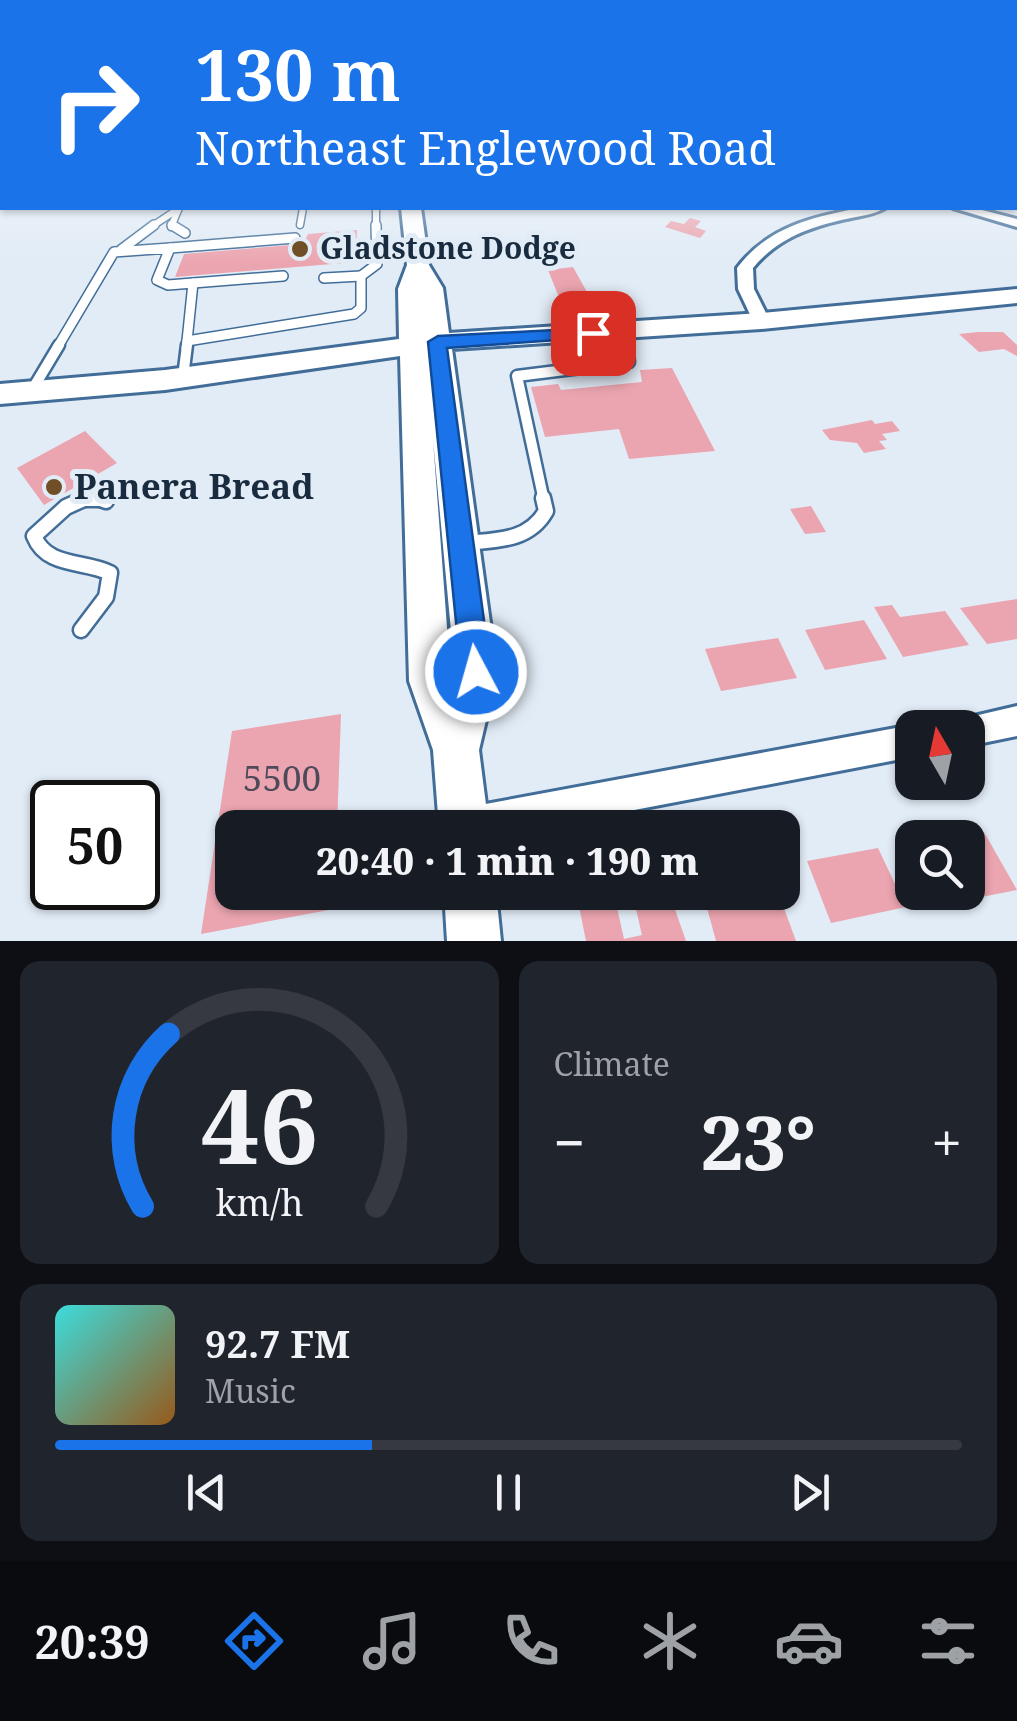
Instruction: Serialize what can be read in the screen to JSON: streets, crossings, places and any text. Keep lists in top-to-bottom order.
{
  "places": ["Gladstone Dodge", "Panera Bread"],
  "house_numbers": ["5500"],
  "north": "top",
  "page": {
    "turn": ["130 m", "Northeast Englewood Road"],
    "limit": "50",
    "trip": "20:40 · 1 min · 190 m",
    "tile": "Climate",
    "heat": ["−", "23°", "+"],
    "song": ["92.7 FM", "Music"],
    "tabs": "20:39",
    "gauge": ["46", "km/h"]
  }
}
